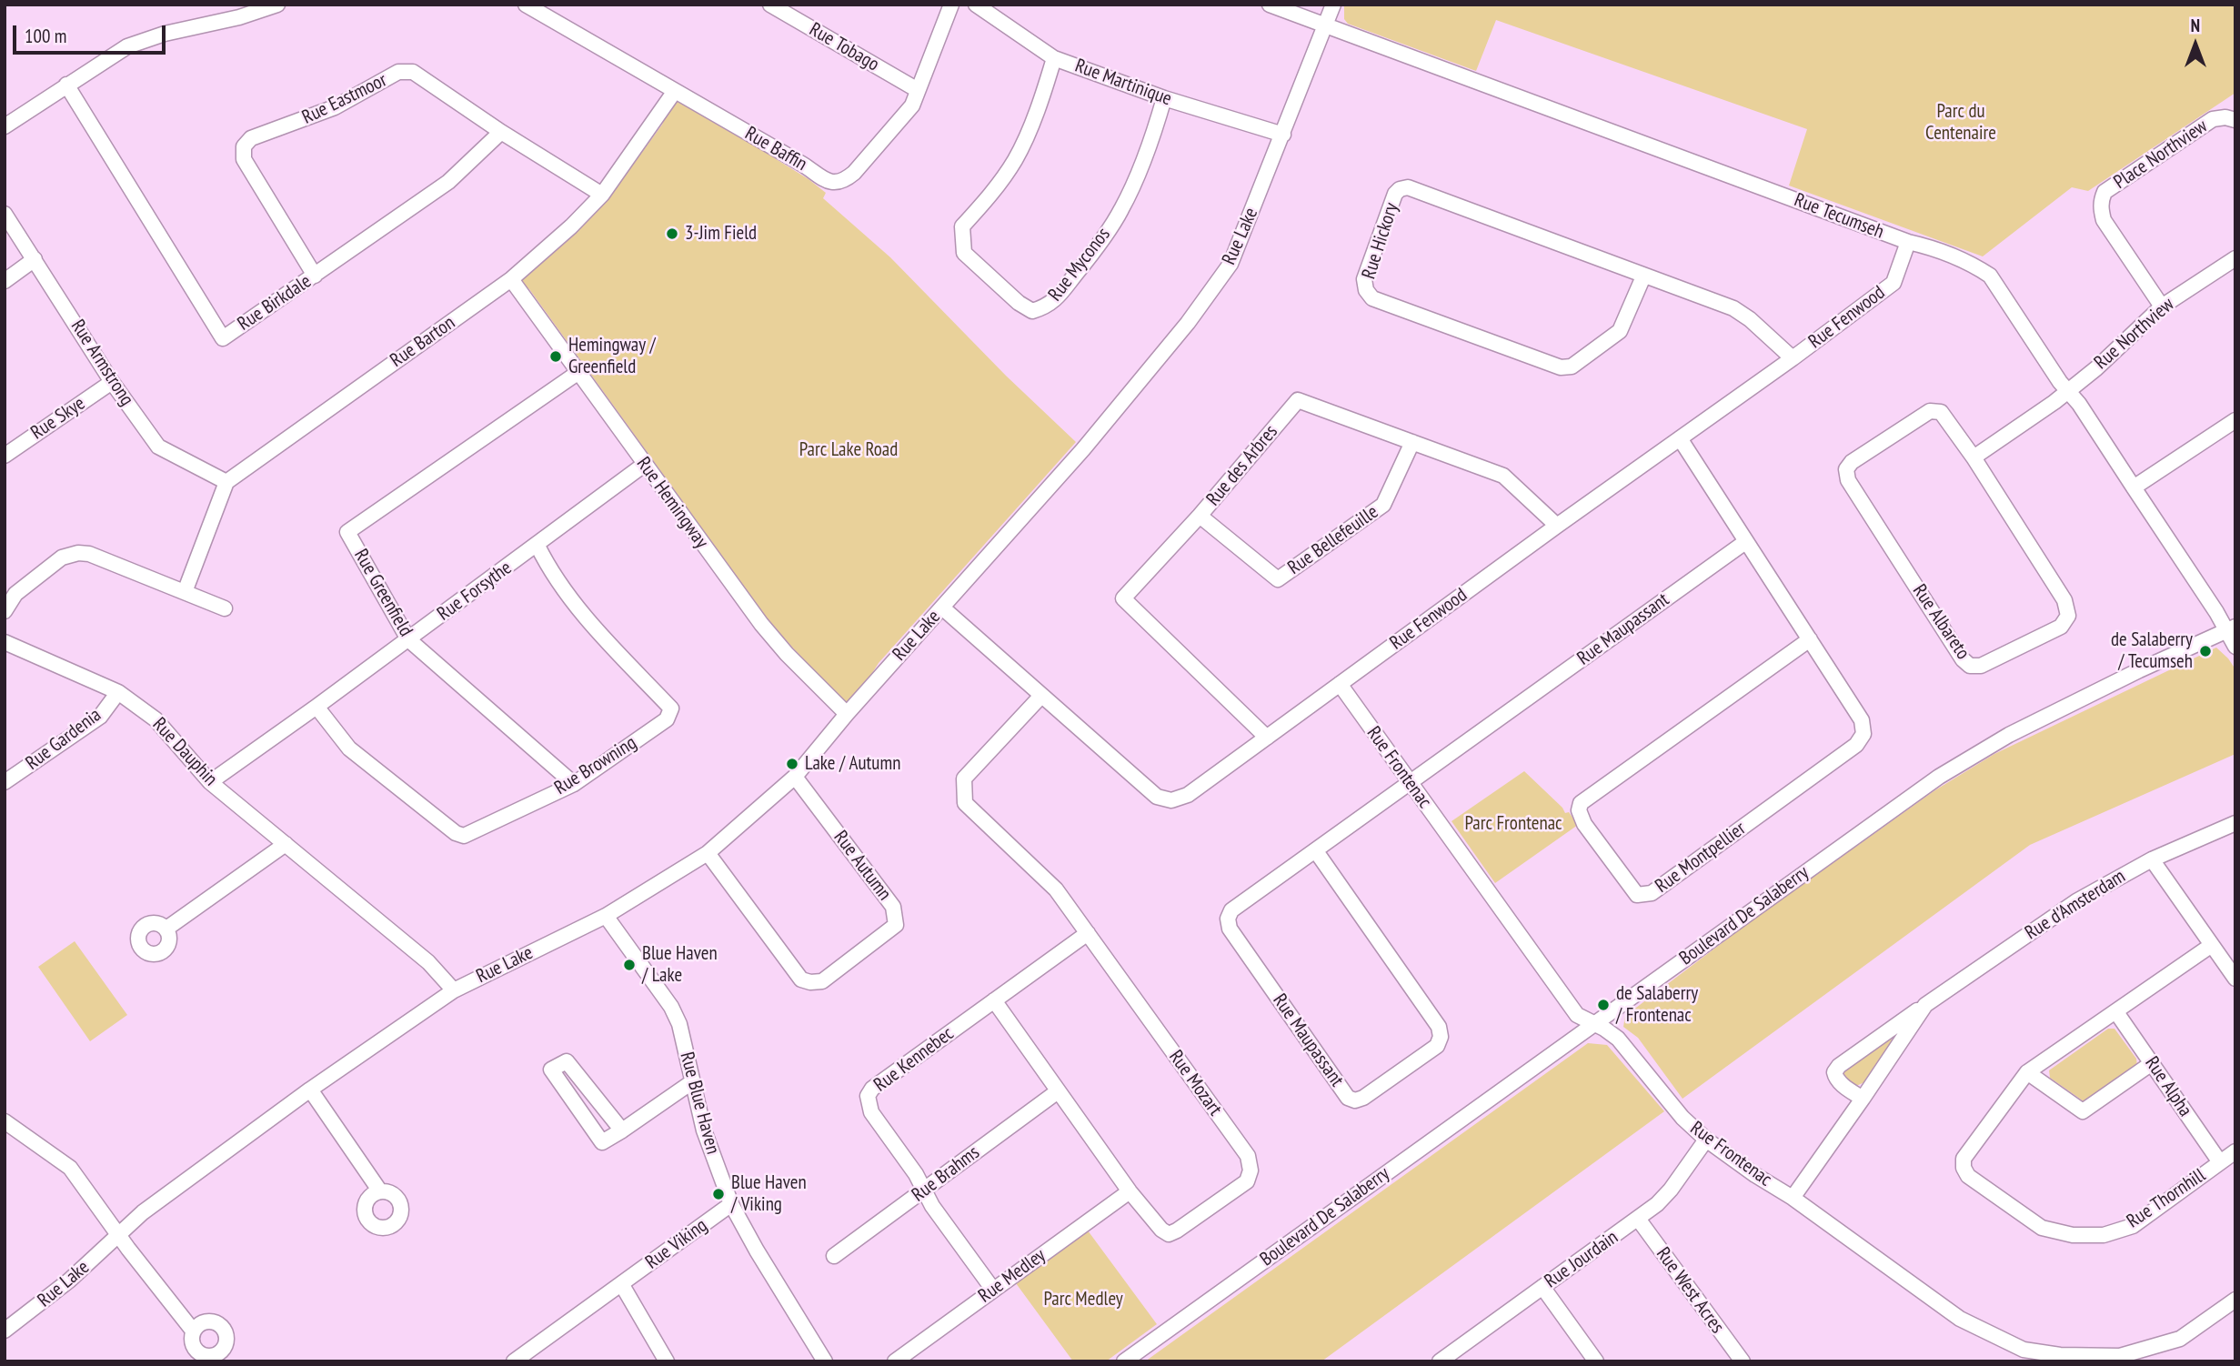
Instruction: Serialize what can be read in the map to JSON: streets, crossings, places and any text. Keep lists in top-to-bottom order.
{
  "streets": {
    "street": [
      "Rue Tobago",
      "Rue Martinique",
      "Rue Eastmoor",
      "Rue Baffin",
      "Place Northview",
      "Rue Tecumseh",
      "Rue Lake",
      "Rue Hickory",
      "Rue Myconos",
      "Rue Birkdale",
      "Rue Fenwood",
      "Rue Northview",
      "Rue Barton",
      "Rue Armstrong",
      "Rue Skye",
      "Rue des Arbres",
      "Rue Hemingway",
      "Rue Bellefeuille",
      "Rue Forsythe",
      "Rue Greenfield",
      "Rue Albareto",
      "Rue Maupassant",
      "Rue Gardenia",
      "Rue Dauphin",
      "Rue Browning",
      "Rue Frontenac",
      "Rue Montpellier",
      "Rue Autumn",
      "Rue d'Amsterdam",
      "Boulevard De Salaberry",
      "Rue Kennebec",
      "Rue Mozart",
      "Rue Alpha",
      "Rue Blue Haven",
      "Rue Brahms",
      "Rue Thornhill",
      "Rue Viking",
      "Rue Jourdain",
      "Rue Medley",
      "Rue West Acres"
    ]
  },
  "crossings": [
    ["Rue Tobago", "Rue Baffin"],
    ["Rue Martinique", "Rue Lake"],
    ["Rue Martinique", "Rue Myconos"],
    ["Rue Eastmoor", "Rue Birkdale"],
    ["Rue Eastmoor", "Rue Barton"],
    ["Rue Baffin", "Rue Barton"],
    ["Place Northview", "Rue Northview"],
    ["Rue Tecumseh", "Rue Lake"],
    ["Rue Tecumseh", "Rue Fenwood"],
    ["Rue Tecumseh", "Rue Northview"],
    ["Rue Tecumseh", "Boulevard De Salaberry"],
    ["Rue Lake", "Rue Fenwood"],
    ["Rue Lake", "Rue Hemingway"],
    ["Rue Lake", "Rue Dauphin"],
    ["Rue Lake", "Rue Autumn"],
    ["Rue Lake", "Rue Blue Haven"],
    ["Rue Hickory", "Rue Fenwood"],
    ["Rue Fenwood", "Rue des Arbres"],
    ["Rue Fenwood", "Rue Frontenac"],
    ["Rue Fenwood", "Rue Montpellier"],
    ["Rue Fenwood", "Rue Mozart"],
    ["Rue Barton", "Rue Armstrong"],
    ["Rue Barton", "Rue Hemingway"],
    ["Rue Armstrong", "Rue Skye"],
    ["Rue des Arbres", "Rue Bellefeuille"],
    ["Rue Hemingway", "Rue Forsythe"],
    ["Rue Hemingway", "Rue Greenfield"],
    ["Rue Forsythe", "Rue Greenfield"],
    ["Rue Forsythe", "Rue Dauphin"],
    ["Rue Forsythe", "Rue Browning"],
    ["Rue Greenfield", "Rue Browning"],
    ["Rue Maupassant", "Rue Frontenac"],
    ["Rue Maupassant", "Rue Montpellier"],
    ["Rue Gardenia", "Rue Dauphin"],
    ["Rue Frontenac", "Rue d'Amsterdam"],
    ["Rue Frontenac", "Boulevard De Salaberry"],
    ["Rue Frontenac", "Rue Jourdain"],
    ["Rue Kennebec", "Rue Mozart"],
    ["Rue Kennebec", "Rue Brahms"],
    ["Rue Kennebec", "Rue Medley"],
    ["Rue Mozart", "Rue Brahms"],
    ["Rue Mozart", "Rue Medley"],
    ["Rue Alpha", "Rue Thornhill"],
    ["Rue Blue Haven", "Rue Viking"],
    ["Rue Jourdain", "Rue West Acres"]
  ],
  "parks": [
    "Parc du Centenaire",
    "Parc Lake Road",
    "Parc Frontenac",
    "Parc Medley"
  ],
  "places": [
    "3-Jim Field",
    "Hemingway / Greenfield",
    "de Salaberry / Tecumseh",
    "Lake / Autumn",
    "Blue Haven / Lake",
    "de Salaberry / Frontenac",
    "Blue Haven / Viking"
  ],
  "scale_bar": "100 m",
  "north": "top"
}
